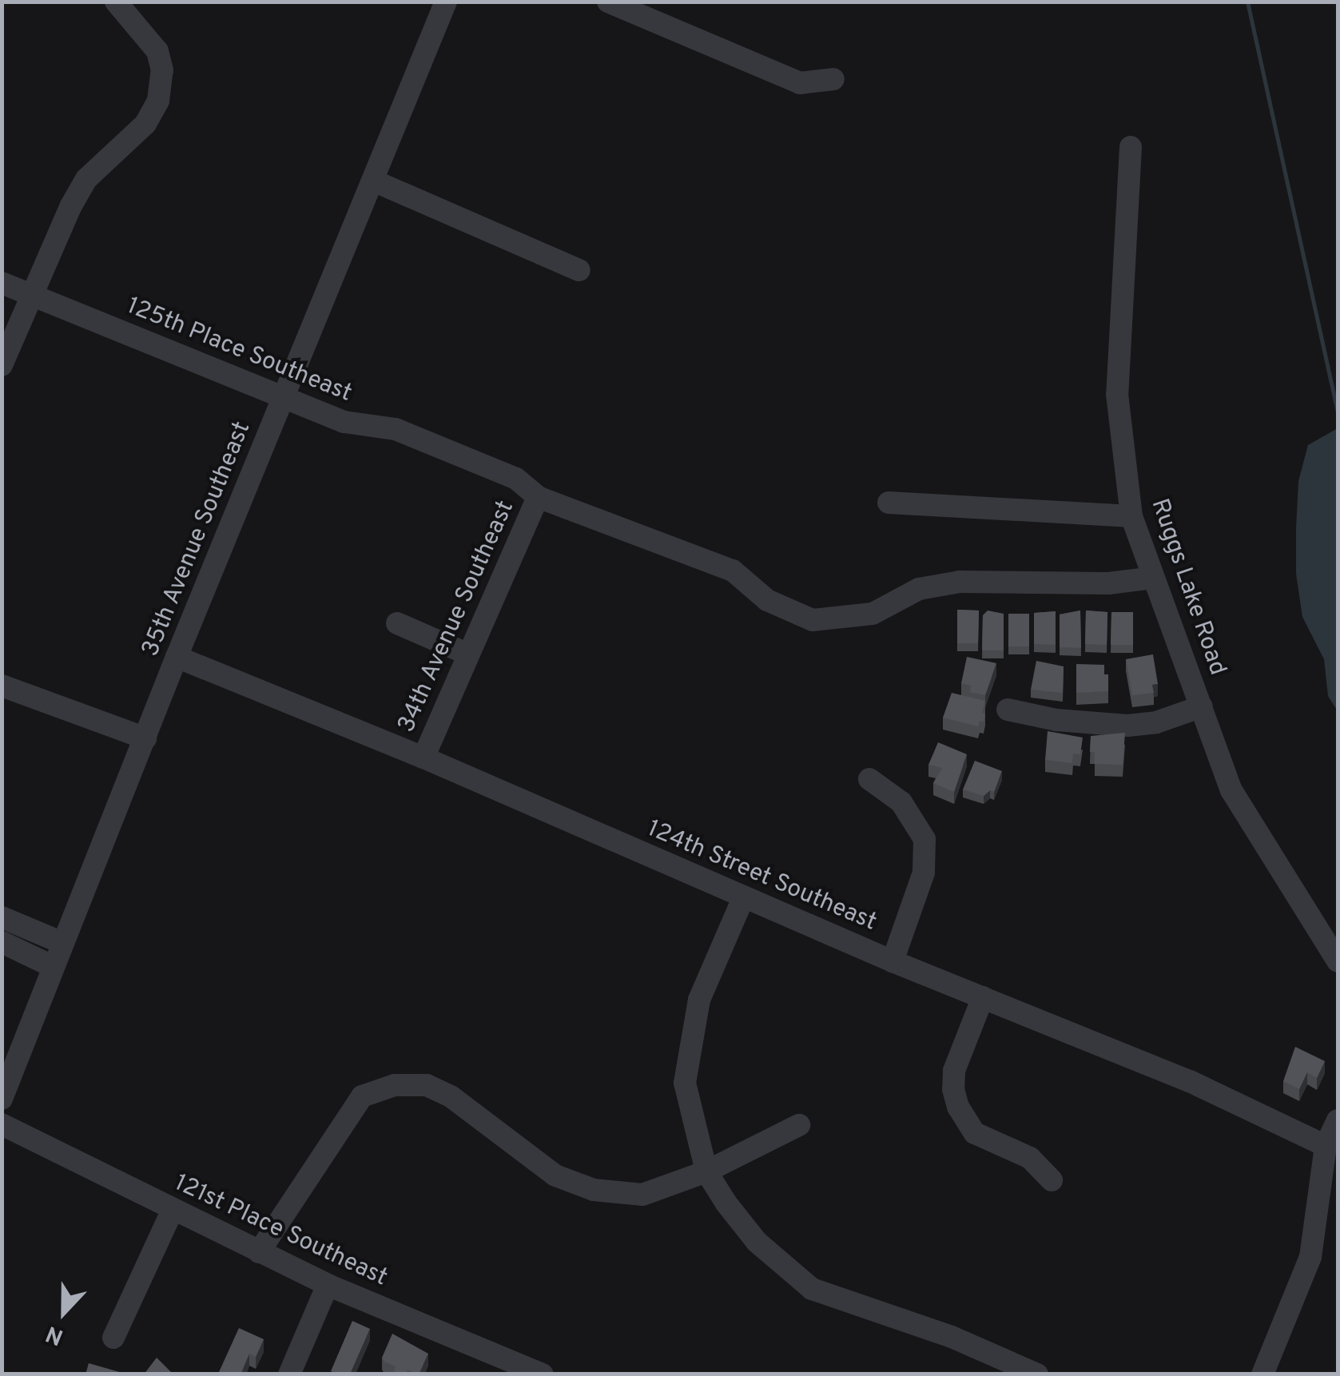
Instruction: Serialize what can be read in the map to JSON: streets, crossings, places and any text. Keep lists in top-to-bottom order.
{
  "streets": {
    "street": [
      "125th Place Southeast",
      "35th Avenue Southeast",
      "Ruggs Lake Road",
      "34th Avenue Southeast",
      "124th Street Southeast",
      "121st Place Southeast"
    ]
  },
  "crossings": [
    ["125th Place Southeast", "35th Avenue Southeast"],
    ["125th Place Southeast", "Ruggs Lake Road"],
    ["125th Place Southeast", "34th Avenue Southeast"],
    ["35th Avenue Southeast", "124th Street Southeast"],
    ["34th Avenue Southeast", "124th Street Southeast"]
  ],
  "north": "bottom"
}
